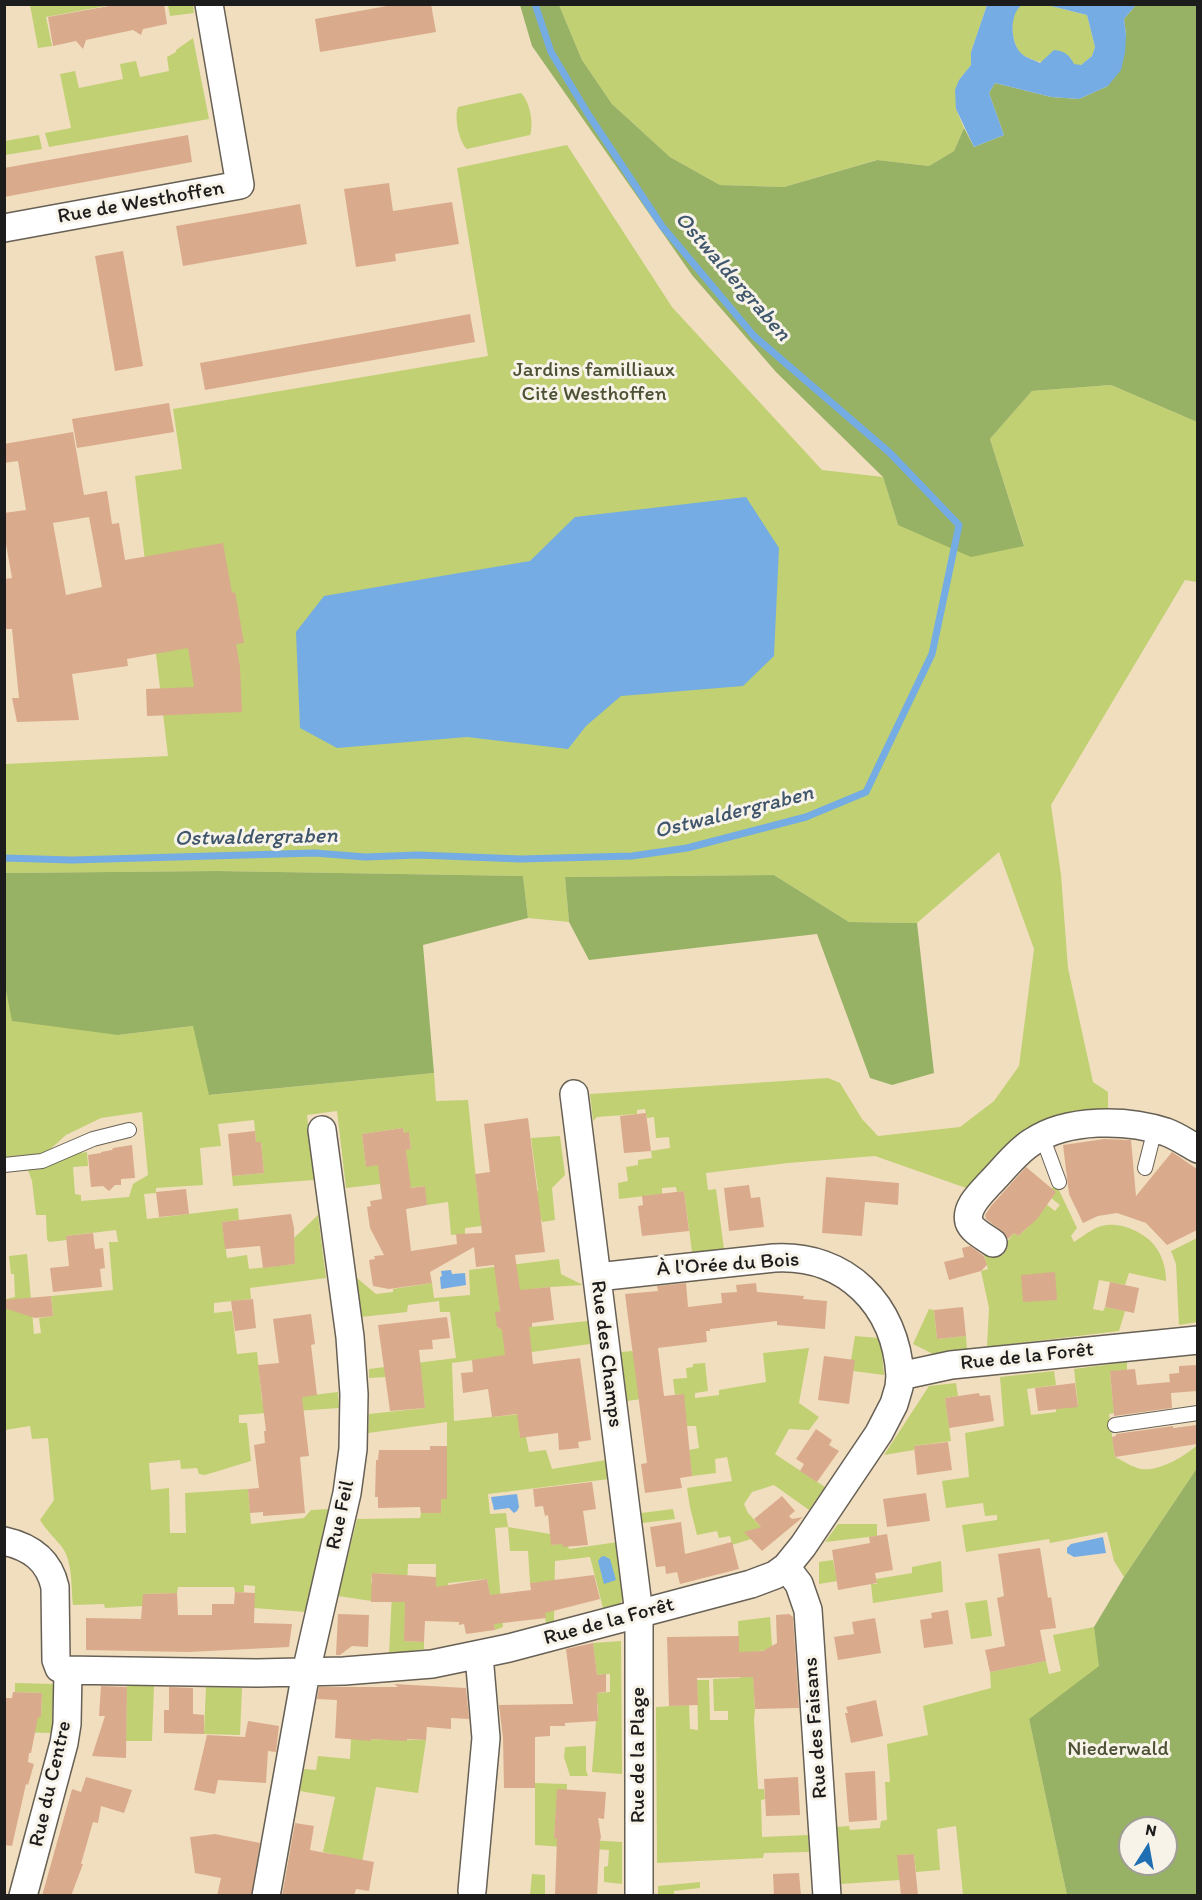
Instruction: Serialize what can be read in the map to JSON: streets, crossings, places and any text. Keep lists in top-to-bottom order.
{
  "streets": {
    "street": [
      "Rue de Westhoffen",
      "À l'Orée du Bois",
      "Rue des Champs",
      "Rue de la Forêt",
      "Rue Feil",
      "Rue des Faisans",
      "Rue de la Plage",
      "Rue du Centre"
    ]
  },
  "crossings": [
    ["À l'Orée du Bois", "Rue des Champs"],
    ["À l'Orée du Bois", "Rue de la Forêt"],
    ["Rue des Champs", "Rue de la Forêt"],
    ["Rue des Champs", "Rue de la Plage"],
    ["Rue de la Forêt", "Rue Feil"],
    ["Rue de la Forêt", "Rue des Faisans"],
    ["Rue de la Forêt", "Rue de la Plage"],
    ["Rue de la Forêt", "Rue du Centre"]
  ],
  "water": ["Ostwaldergraben"],
  "parks": ["Jardins familliaux Cité Westhoffen", "Niederwald"],
  "north": "top"
}
